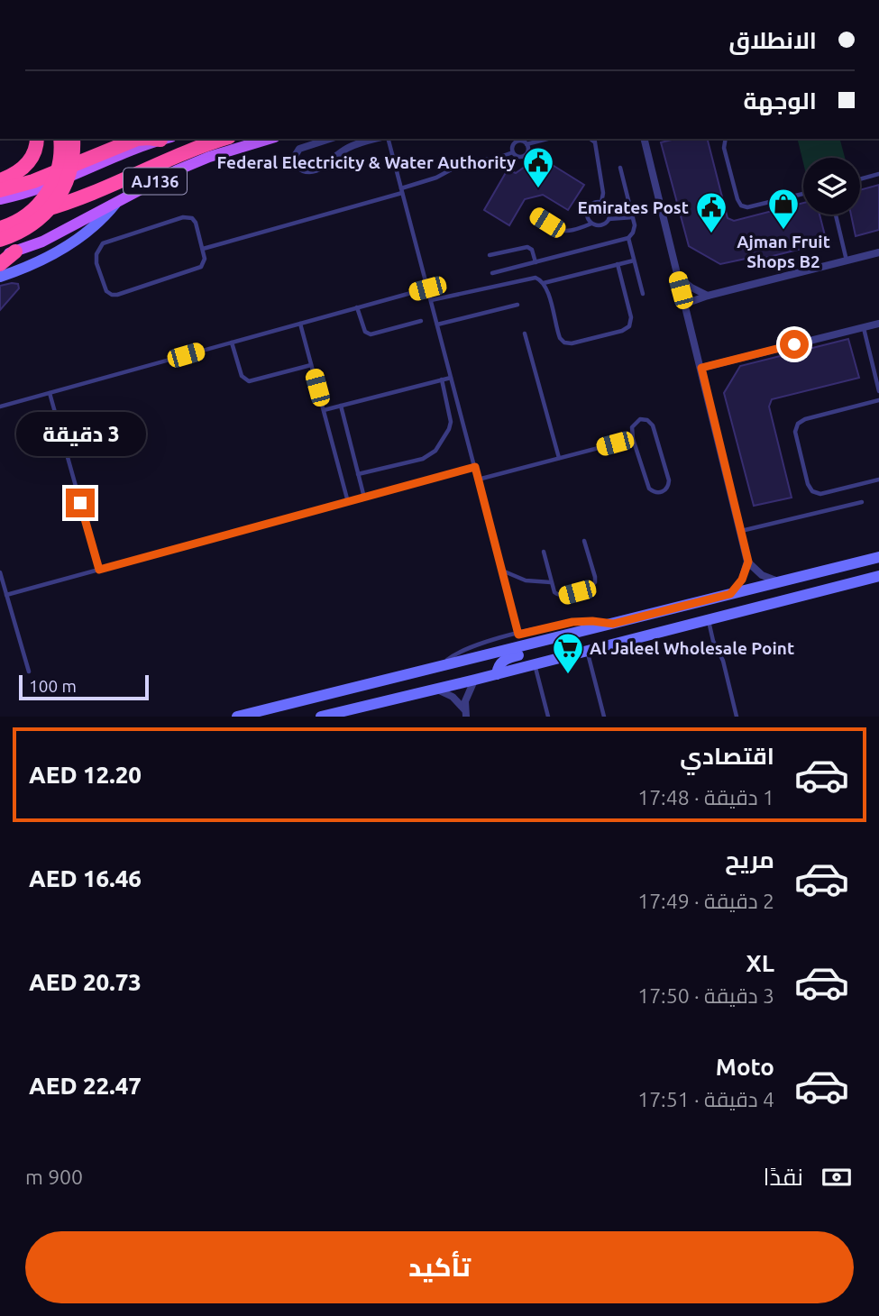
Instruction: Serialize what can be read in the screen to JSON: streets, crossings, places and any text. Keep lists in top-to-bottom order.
{
  "streets": {
    "main road": ["AJ136"]
  },
  "places": {
    "public building": ["Federal Electricity & Water Authority", "Emirates Post"],
    "shop": ["Ajman Fruit Shops B2"],
    "supermarket": ["Al Jaleel Wholesale Point"]
  },
  "scale_bar": "100 m",
  "page": {
    "banner": ["الانطلاق", "الوجهة"],
    "bubble": "3 دقيقة",
    "scale": "100 m",
    "list": [
      {
        "name": "اقتصادي",
        "note": "1 دقيقة · 17:48",
        "value": "AED 12.20"
      },
      {
        "name": "مريح",
        "note": "2 دقيقة · 17:49",
        "value": "AED 16.46"
      },
      {
        "name": "XL",
        "note": "3 دقيقة · 17:50",
        "value": "AED 20.73"
      },
      {
        "name": "Moto",
        "note": "4 دقيقة · 17:51",
        "value": "AED 22.47"
      }
    ],
    "pay": ["نقدًا", "900 m"],
    "buttons": "تأكيد"
  }
}
